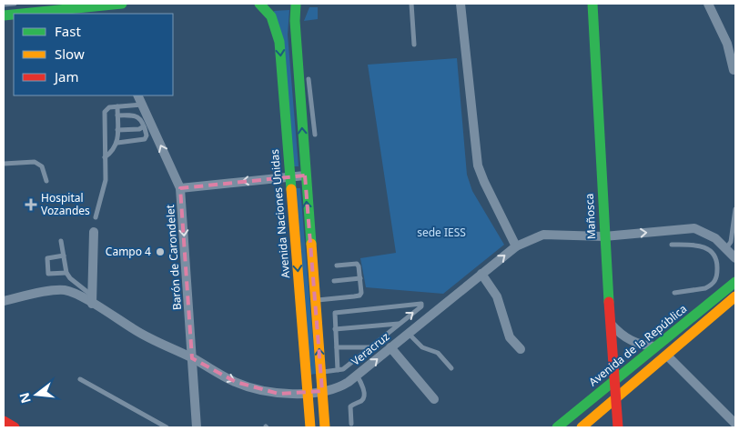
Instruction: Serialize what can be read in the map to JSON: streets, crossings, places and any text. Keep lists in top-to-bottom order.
{
  "streets": {
    "main road": ["Avenida Naciones Unidas", "Mañosca", "Avenida de la República"],
    "street": ["Barón de Carondelet", "Veracruz"]
  },
  "crossings": [
    ["Avenida Naciones Unidas", "Veracruz"],
    ["Mañosca", "Avenida de la República"],
    ["Mañosca", "Veracruz"],
    ["Barón de Carondelet", "Veracruz"]
  ],
  "one_way": ["Veracruz"],
  "parks": ["sede IESS"],
  "places": {
    "health": ["Hospital Vozandes"],
    "other": ["Campo 4"]
  },
  "legend": ["Fast", "Slow", "Jam"],
  "north": "left"
}
